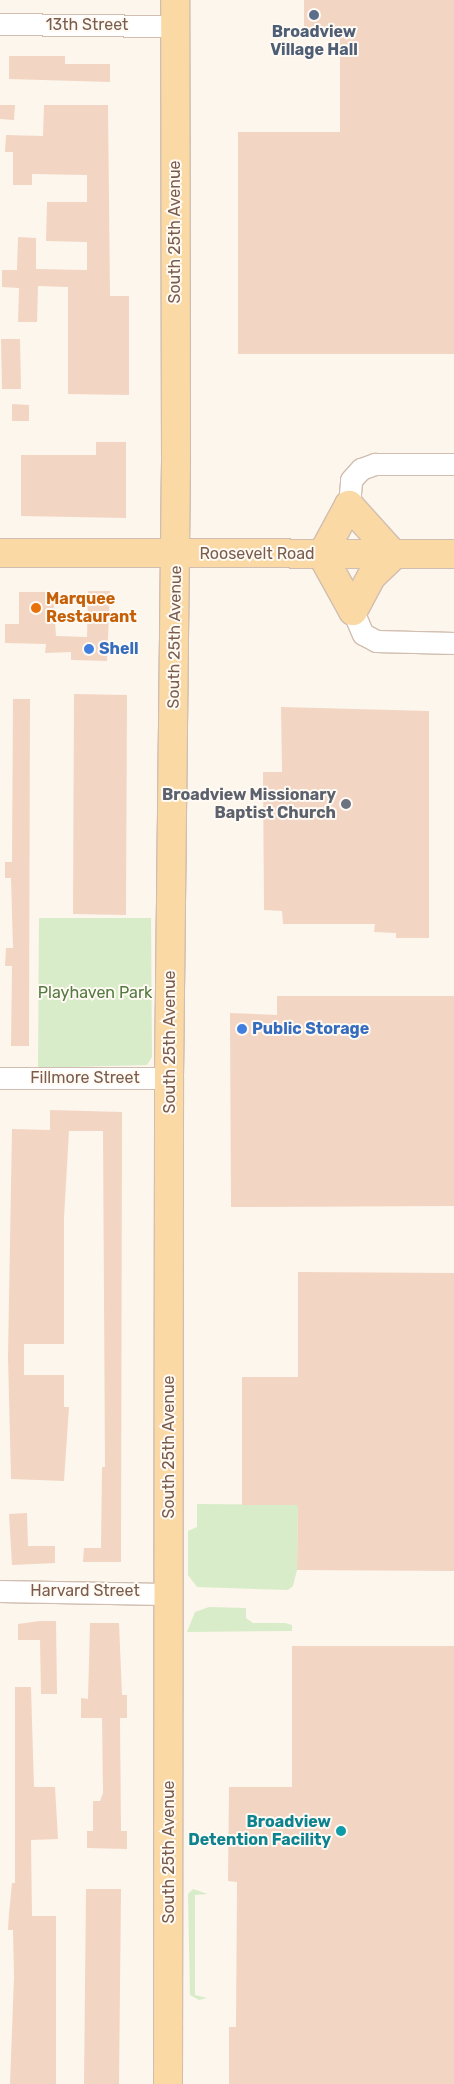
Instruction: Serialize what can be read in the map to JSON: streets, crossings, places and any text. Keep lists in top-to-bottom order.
{
  "streets": {
    "main road": ["South 25th Avenue", "Roosevelt Road"],
    "street": ["13th Street", "Fillmore Street", "Harvard Street"]
  },
  "crossings": [
    ["13th Street", "South 25th Avenue"],
    ["South 25th Avenue", "Roosevelt Road"],
    ["South 25th Avenue", "Fillmore Street"],
    ["South 25th Avenue", "Harvard Street"]
  ],
  "parks": ["Playhaven Park"],
  "places": [
    "Broadview Village Hall",
    "Marquee Restaurant",
    "Shell",
    "Broadview Missionary Baptist Church",
    "Public Storage",
    "Broadview Detention Facility"
  ]
}
